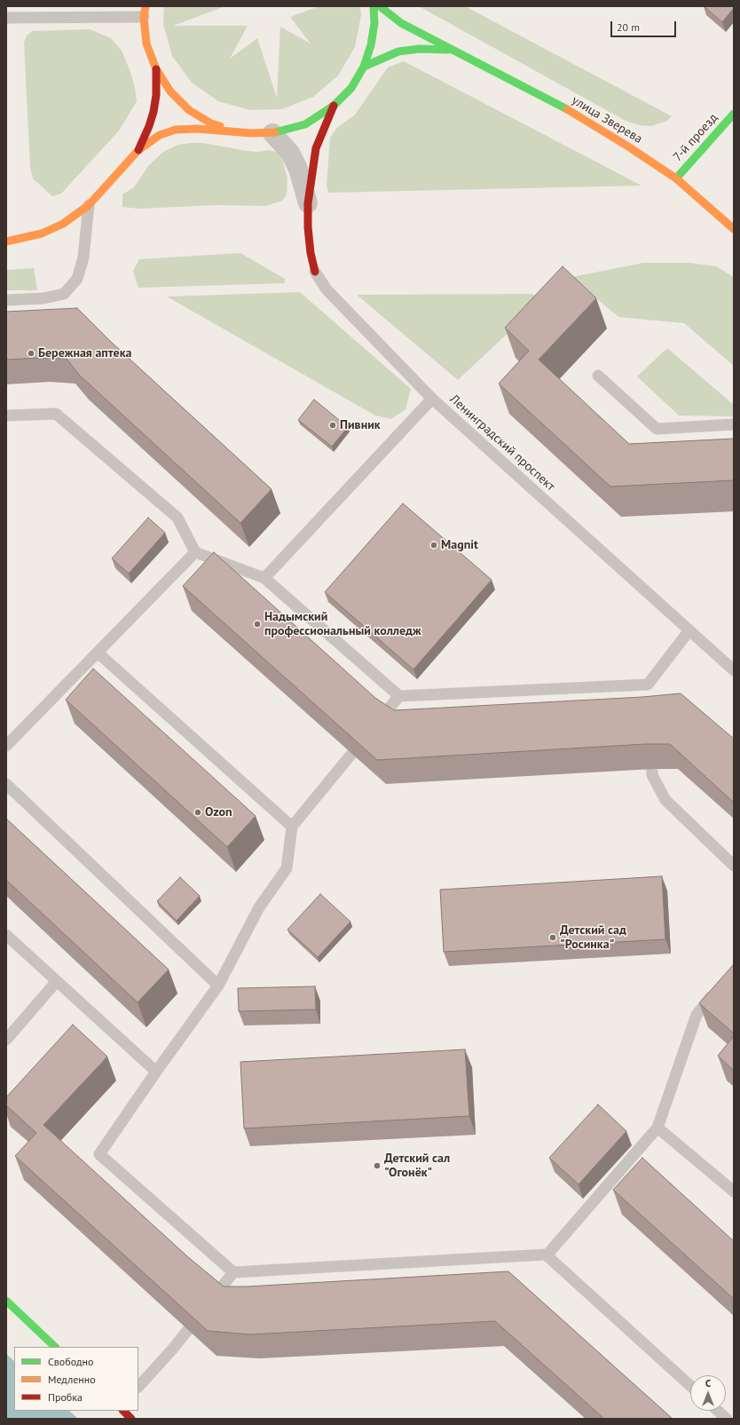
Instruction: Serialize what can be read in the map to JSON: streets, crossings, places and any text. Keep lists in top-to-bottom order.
{
  "streets": {
    "main road": ["улица Зверева", "7-й проезд", "Ленинградский проспект"]
  },
  "crossings": [
    ["улица Зверева", "7-й проезд"]
  ],
  "places": [
    "Бережная аптека",
    "Пивник",
    "Magnit",
    "Надымский профессиональный колледж",
    "Ozon",
    "Детский сад \"Росинка\"",
    "Детский сал \"Огонёк\""
  ],
  "legend": ["Свободно", "Медленно", "Пробка"],
  "scale_bar": "20 m",
  "north": "top"
}
